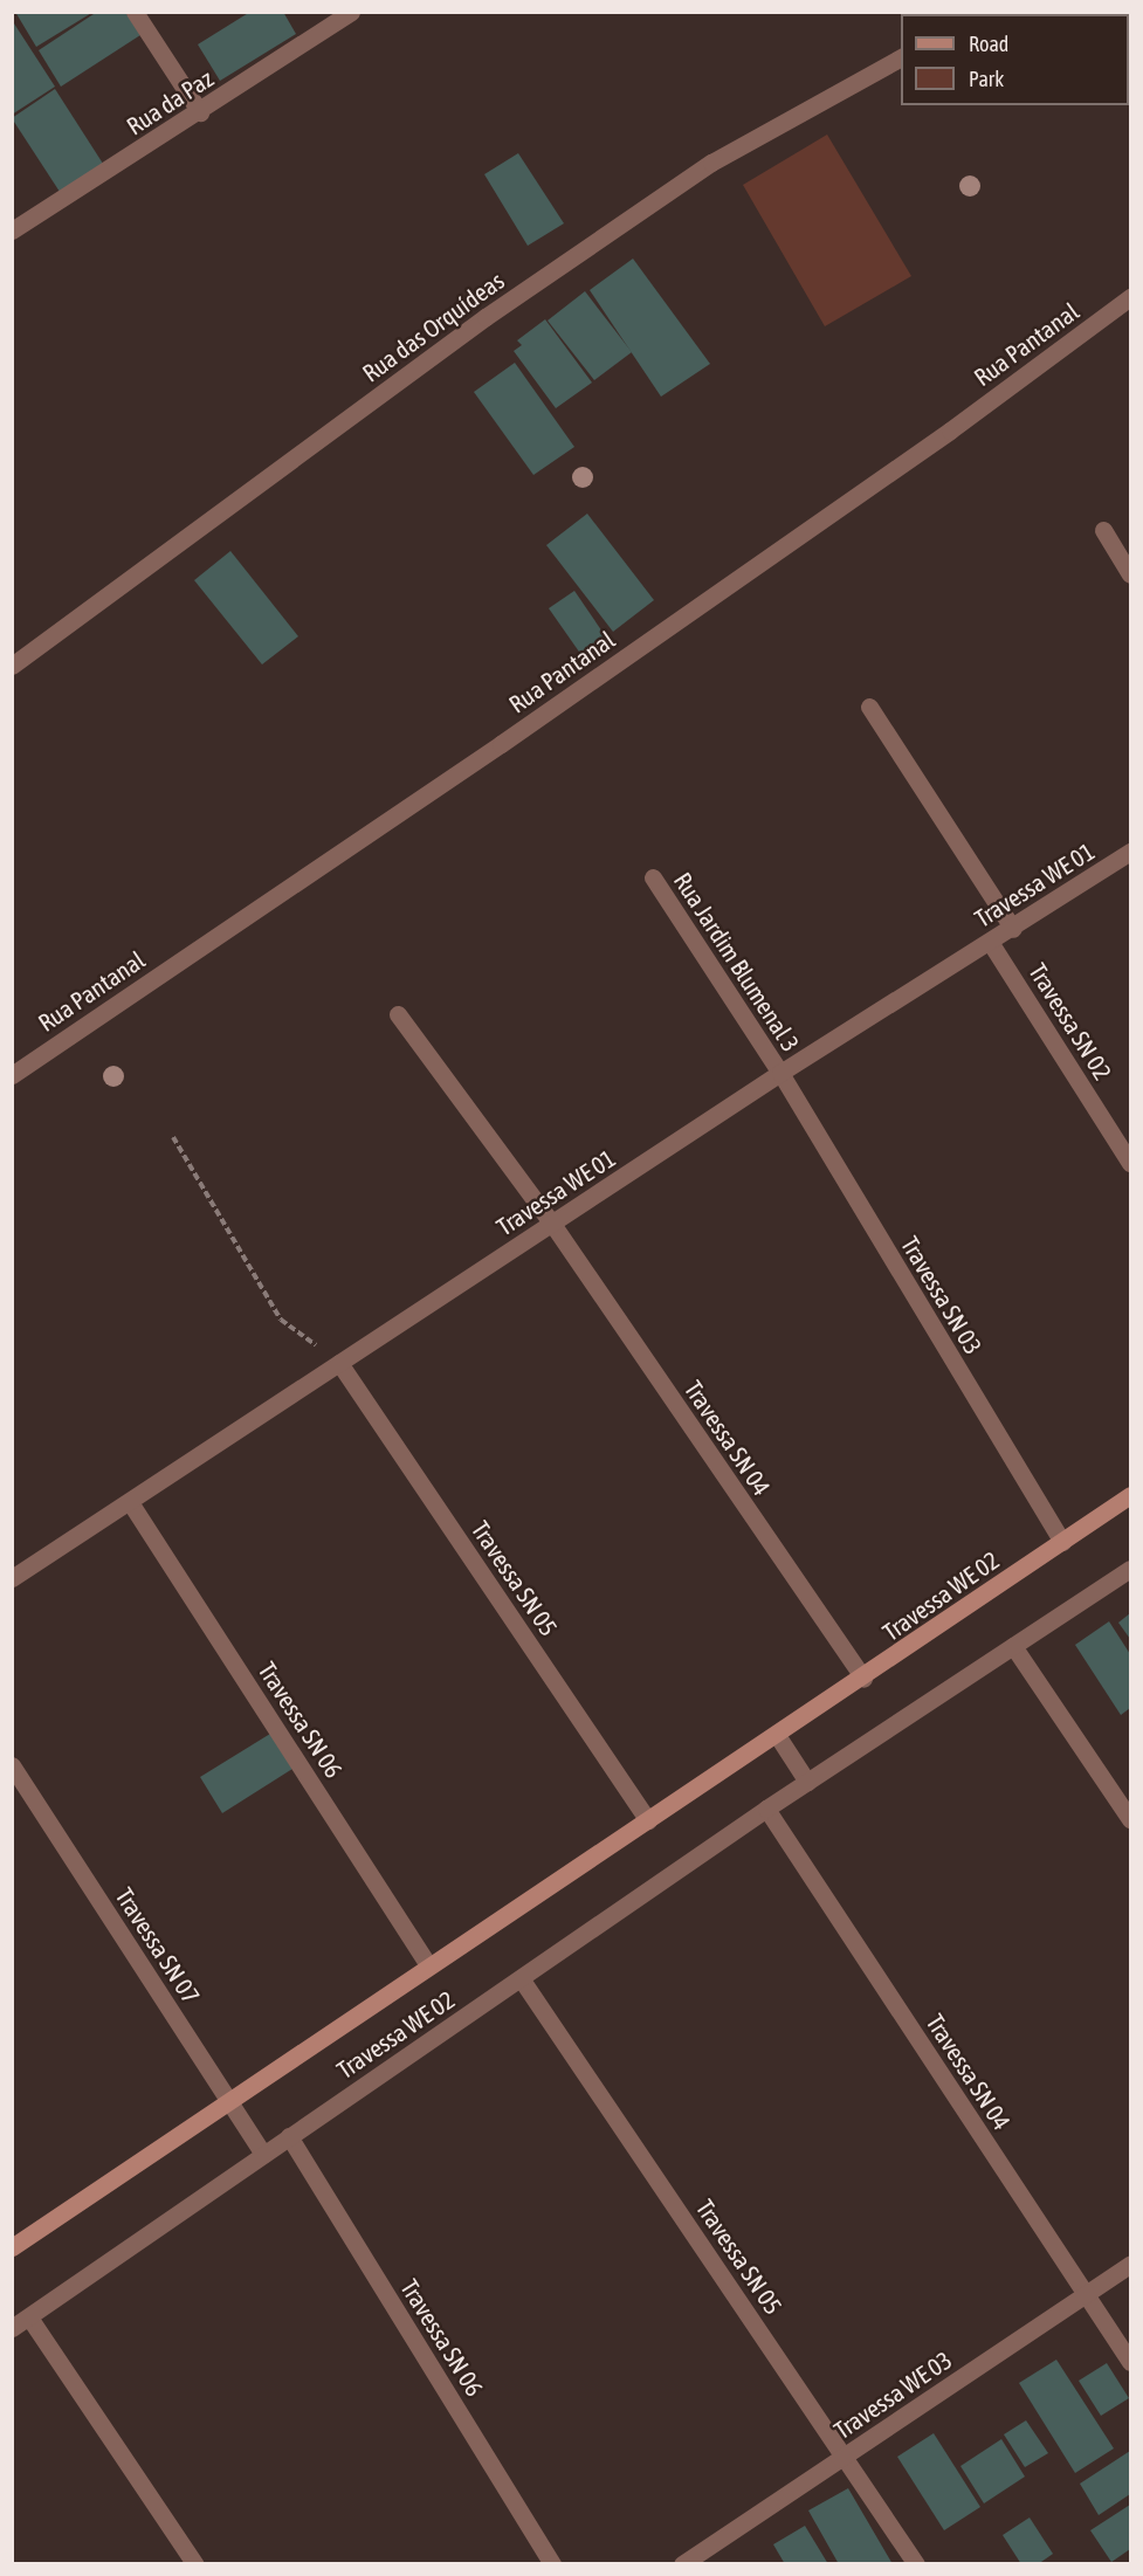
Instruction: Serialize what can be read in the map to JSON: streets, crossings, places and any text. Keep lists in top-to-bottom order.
{
  "streets": {
    "street": [
      "Rua da Paz",
      "Rua das Orquídeas",
      "Rua Pantanal",
      "Travessa WE 01",
      "Rua Jardim Blumenal 3",
      "Travessa SN 02",
      "Travessa SN 03",
      "Travessa SN 04",
      "Travessa SN 05",
      "Travessa WE 02",
      "Travessa SN 06",
      "Travessa SN 07",
      "Travessa WE 03"
    ]
  },
  "crossings": [
    ["Travessa WE 01", "Rua Jardim Blumenal 3"],
    ["Travessa WE 01", "Travessa SN 02"],
    ["Travessa WE 01", "Travessa SN 03"],
    ["Travessa WE 01", "Travessa SN 04"],
    ["Travessa WE 01", "Travessa SN 05"],
    ["Travessa WE 01", "Travessa SN 06"],
    ["Rua Jardim Blumenal 3", "Travessa SN 03"],
    ["Travessa SN 03", "Travessa WE 02"],
    ["Travessa SN 04", "Travessa WE 02"],
    ["Travessa SN 04", "Travessa WE 03"],
    ["Travessa SN 05", "Travessa WE 02"],
    ["Travessa SN 05", "Travessa WE 03"],
    ["Travessa WE 02", "Travessa SN 06"],
    ["Travessa WE 02", "Travessa SN 07"]
  ],
  "legend": ["Road", "Park"]
}
